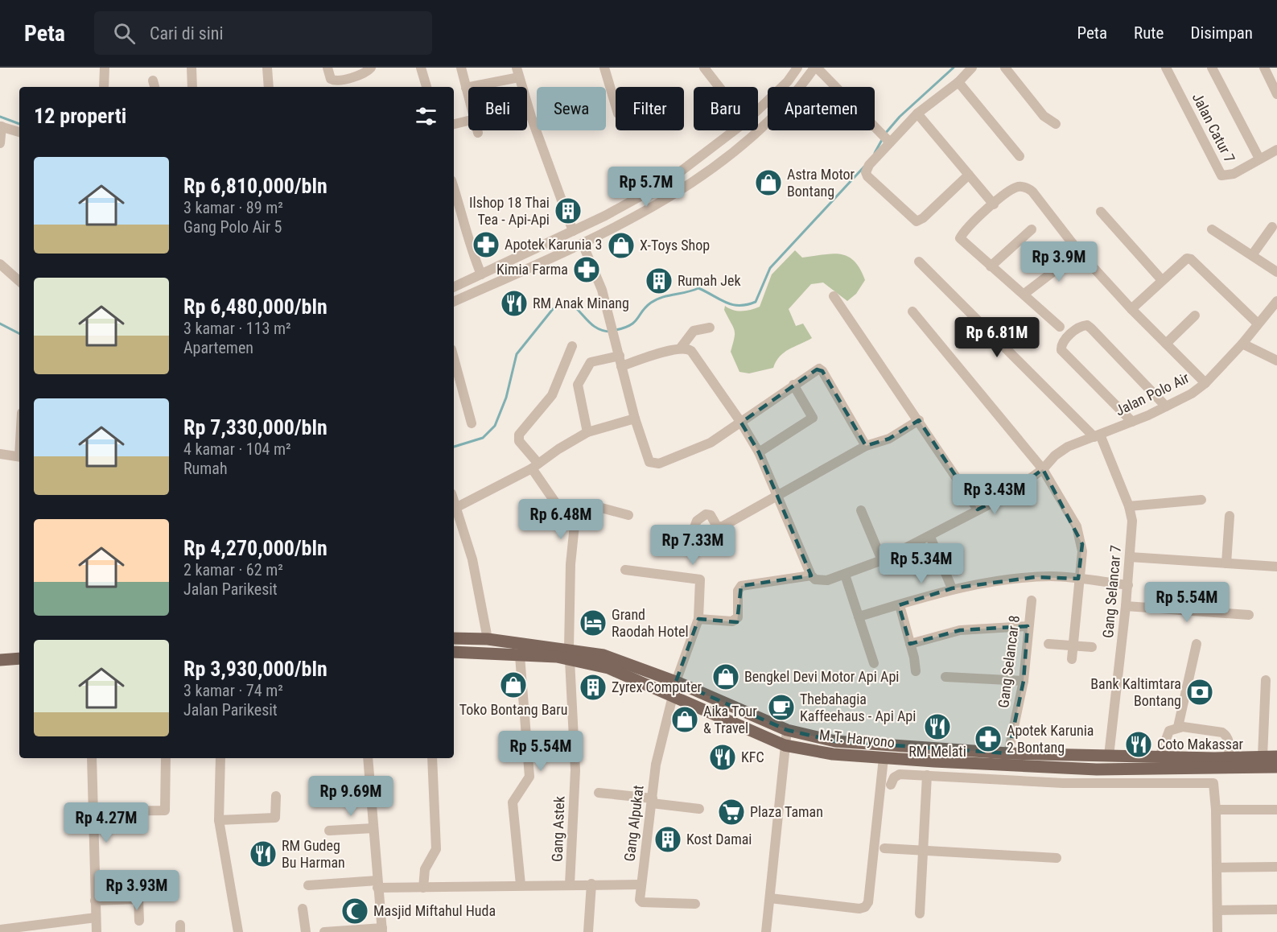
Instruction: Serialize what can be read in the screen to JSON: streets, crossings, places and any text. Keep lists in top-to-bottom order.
{
  "streets": {
    "main road": ["M.T. Haryono"],
    "street": [
      "Jalan Catur 7",
      "Jalan Polo Air",
      "Gang Selancar 7",
      "Gang Selancar 8",
      "Gang Alpukat",
      "Gang Astek"
    ]
  },
  "crossings": [
    ["Jalan Polo Air", "Gang Selancar 7"],
    ["Gang Selancar 7", "M.T. Haryono"],
    ["Gang Selancar 8", "M.T. Haryono"],
    ["M.T. Haryono", "Gang Alpukat"],
    ["M.T. Haryono", "Gang Astek"]
  ],
  "places": {
    "shop": [
      "Astra Motor Bontang",
      "X-Toys Shop",
      "Bengkel Devi Motor Api Api",
      "Toko Bontang Baru",
      "Aika Tour & Travel"
    ],
    "building": [
      "Ilshop 18 Thai Tea - Api-Api",
      "Rumah Jek",
      "Zyrex Computer",
      "Kost Damai"
    ],
    "pharmacy": ["Apotek Karunia 3", "Kimia Farma", "Apotek Karunia 2 Bontang"],
    "restaurant": [
      "RM Anak Minang",
      "RM Melati",
      "Coto Makassar",
      "KFC",
      "RM Gudeg Bu Harman"
    ],
    "hotel": ["Grand Raodah Hotel"],
    "bank": ["Bank Kaltimtara Bontang"],
    "cafe": ["Thebahagia Kaffeehaus - Api Api"],
    "supermarket": ["Plaza Taman"],
    "mosque": ["Masjid Miftahul Huda"]
  },
  "page": {
    "header": "Peta",
    "search": "Cari di sini",
    "nav": ["Peta", "Rute", "Disimpan"],
    "chip": [
      "Beli",
      "Sewa",
      "Filter",
      "Baru",
      "Apartemen"
    ],
    "heading": "12 properti",
    "list": [
      {
        "name": "Rp 6,810,000/bln",
        "note": "3 kamar · 89 m² · Gang Polo Air 5"
      },
      {
        "name": "Rp 6,480,000/bln",
        "note": "3 kamar · 113 m² · Apartemen"
      },
      {
        "name": "Rp 7,330,000/bln",
        "note": "4 kamar · 104 m² · Rumah"
      },
      {
        "name": "Rp 4,270,000/bln",
        "note": "2 kamar · 62 m² · Jalan Parikesit"
      },
      {
        "name": "Rp 3,930,000/bln",
        "note": "3 kamar · 74 m² · Jalan Parikesit"
      }
    ],
    "price": [
      "Rp 5.7M",
      "Rp 3.9M",
      "Rp 6.81M",
      "Rp 3.43M",
      "Rp 6.48M",
      "Rp 7.33M",
      "Rp 5.34M",
      "Rp 5.54M",
      "Rp 5.54M",
      "Rp 9.69M",
      "Rp 4.27M",
      "Rp 3.93M"
    ]
  }
}
